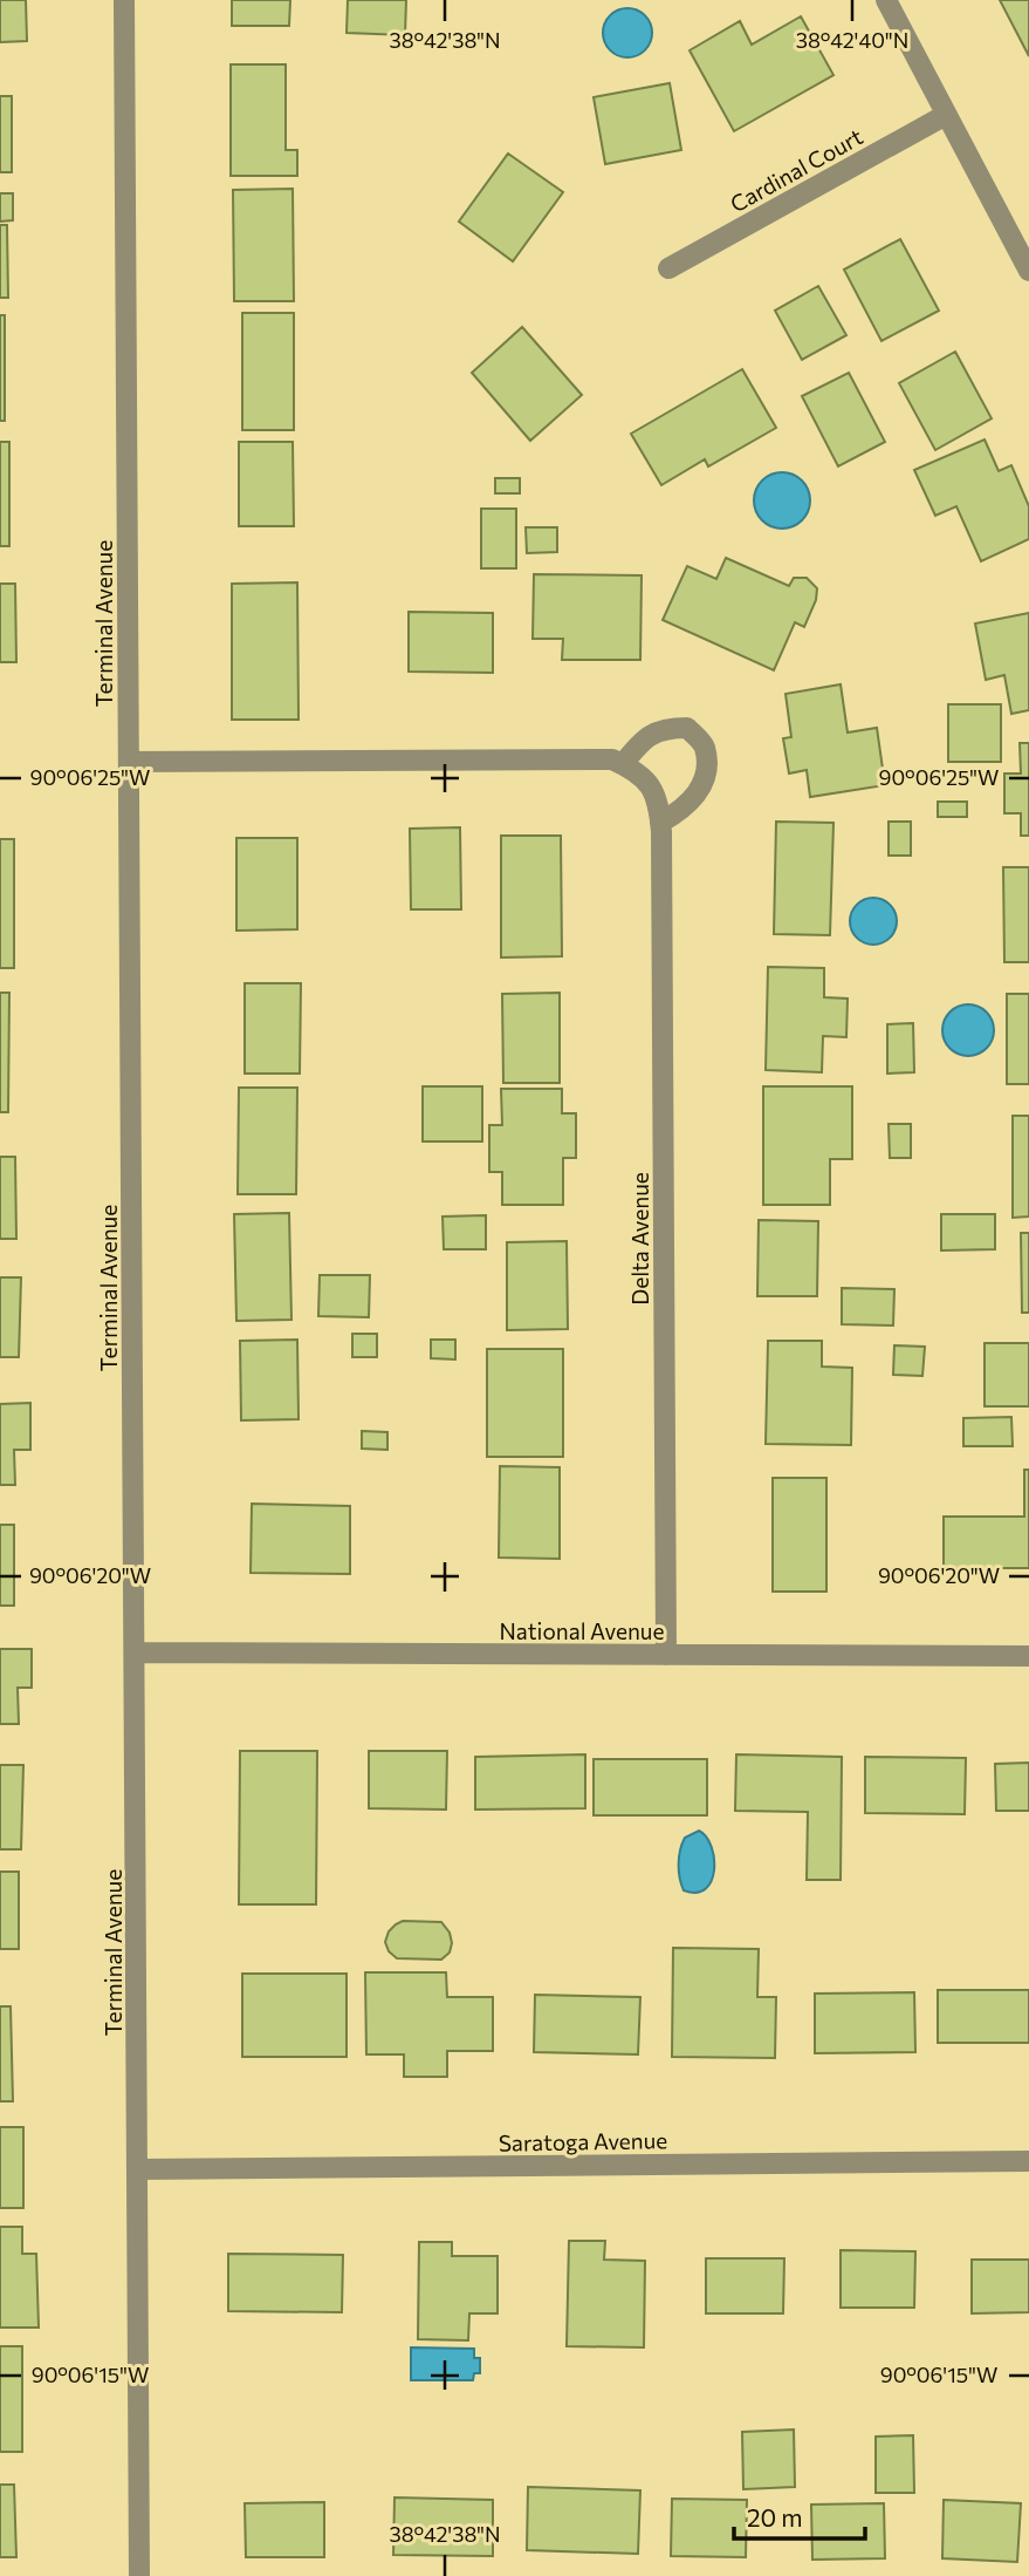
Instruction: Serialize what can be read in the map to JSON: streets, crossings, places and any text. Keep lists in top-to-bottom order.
{
  "streets": {
    "street": [
      "Cardinal Court",
      "Terminal Avenue",
      "Delta Avenue",
      "National Avenue",
      "Saratoga Avenue"
    ]
  },
  "crossings": [
    ["Terminal Avenue", "National Avenue"],
    ["Terminal Avenue", "Saratoga Avenue"],
    ["Delta Avenue", "National Avenue"]
  ],
  "scale_bar": "20 m",
  "coordinates": [
    "38°42'38\"N",
    "38°42'40\"N",
    "90°06'25\"W",
    "90°06'20\"W",
    "90°06'15\"W"
  ]
}
